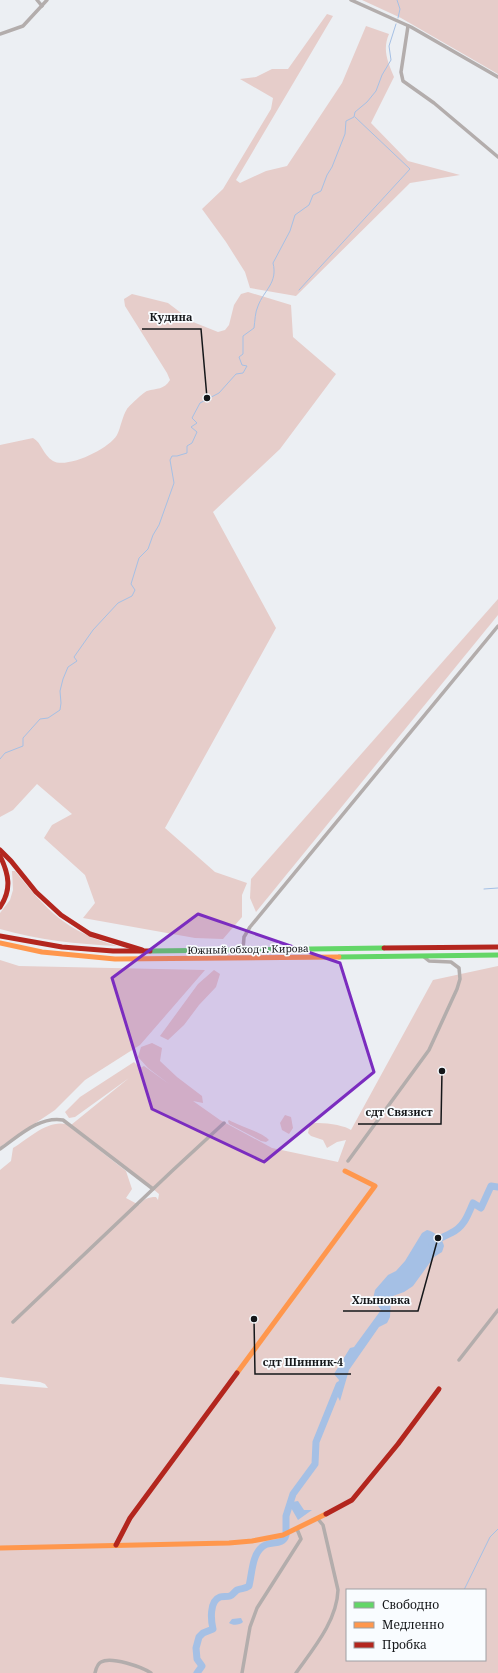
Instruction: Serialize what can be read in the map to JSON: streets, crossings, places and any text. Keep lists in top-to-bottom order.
{
  "streets": {
    "main road": ["Южный обход г. Кирова"]
  },
  "places": [
    "Кудина",
    "сдт Связист",
    "Хлыновка",
    "сдт Шинник-4"
  ],
  "legend": ["Свободно", "Медленно", "Пробка"]
}
